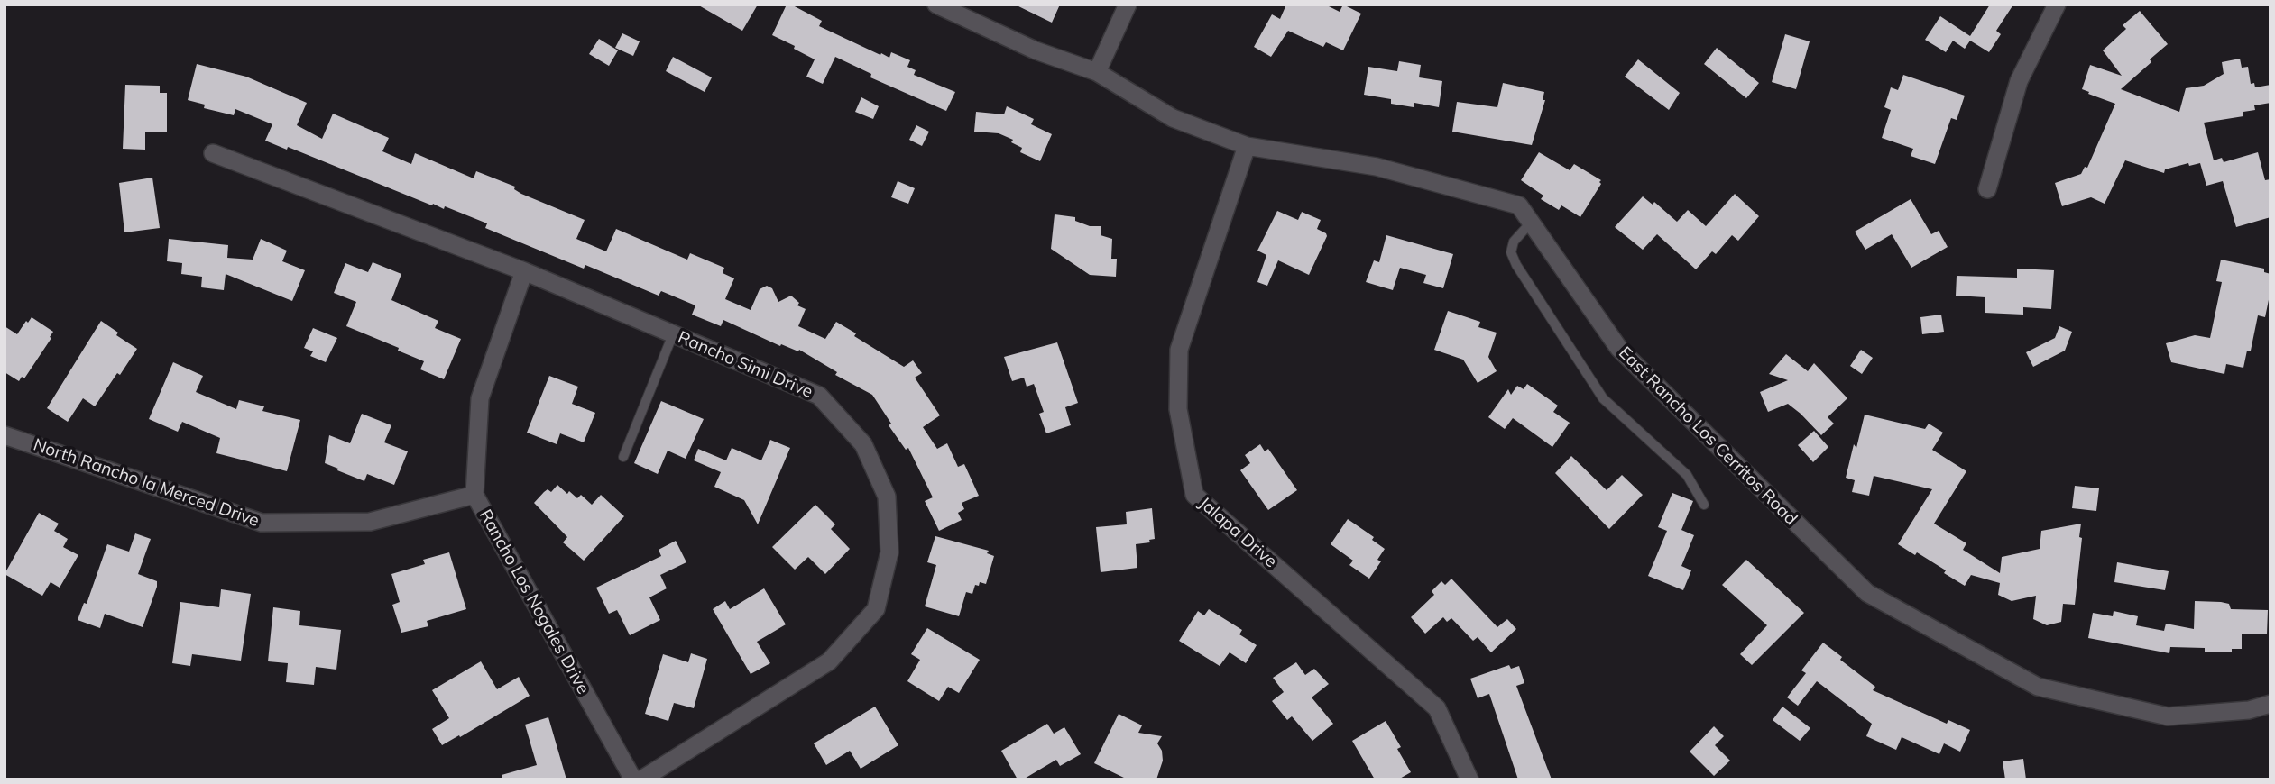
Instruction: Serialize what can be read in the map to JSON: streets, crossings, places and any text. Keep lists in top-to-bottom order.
{
  "streets": {
    "street": [
      "Rancho Simi Drive",
      "East Rancho Los Cerritos Road",
      "North Rancho la Merced Drive",
      "Jalapa Drive",
      "Rancho Los Nogales Drive"
    ]
  },
  "crossings": [
    ["Rancho Simi Drive", "Rancho Los Nogales Drive"],
    ["East Rancho Los Cerritos Road", "Jalapa Drive"],
    ["North Rancho la Merced Drive", "Rancho Los Nogales Drive"]
  ]
}
